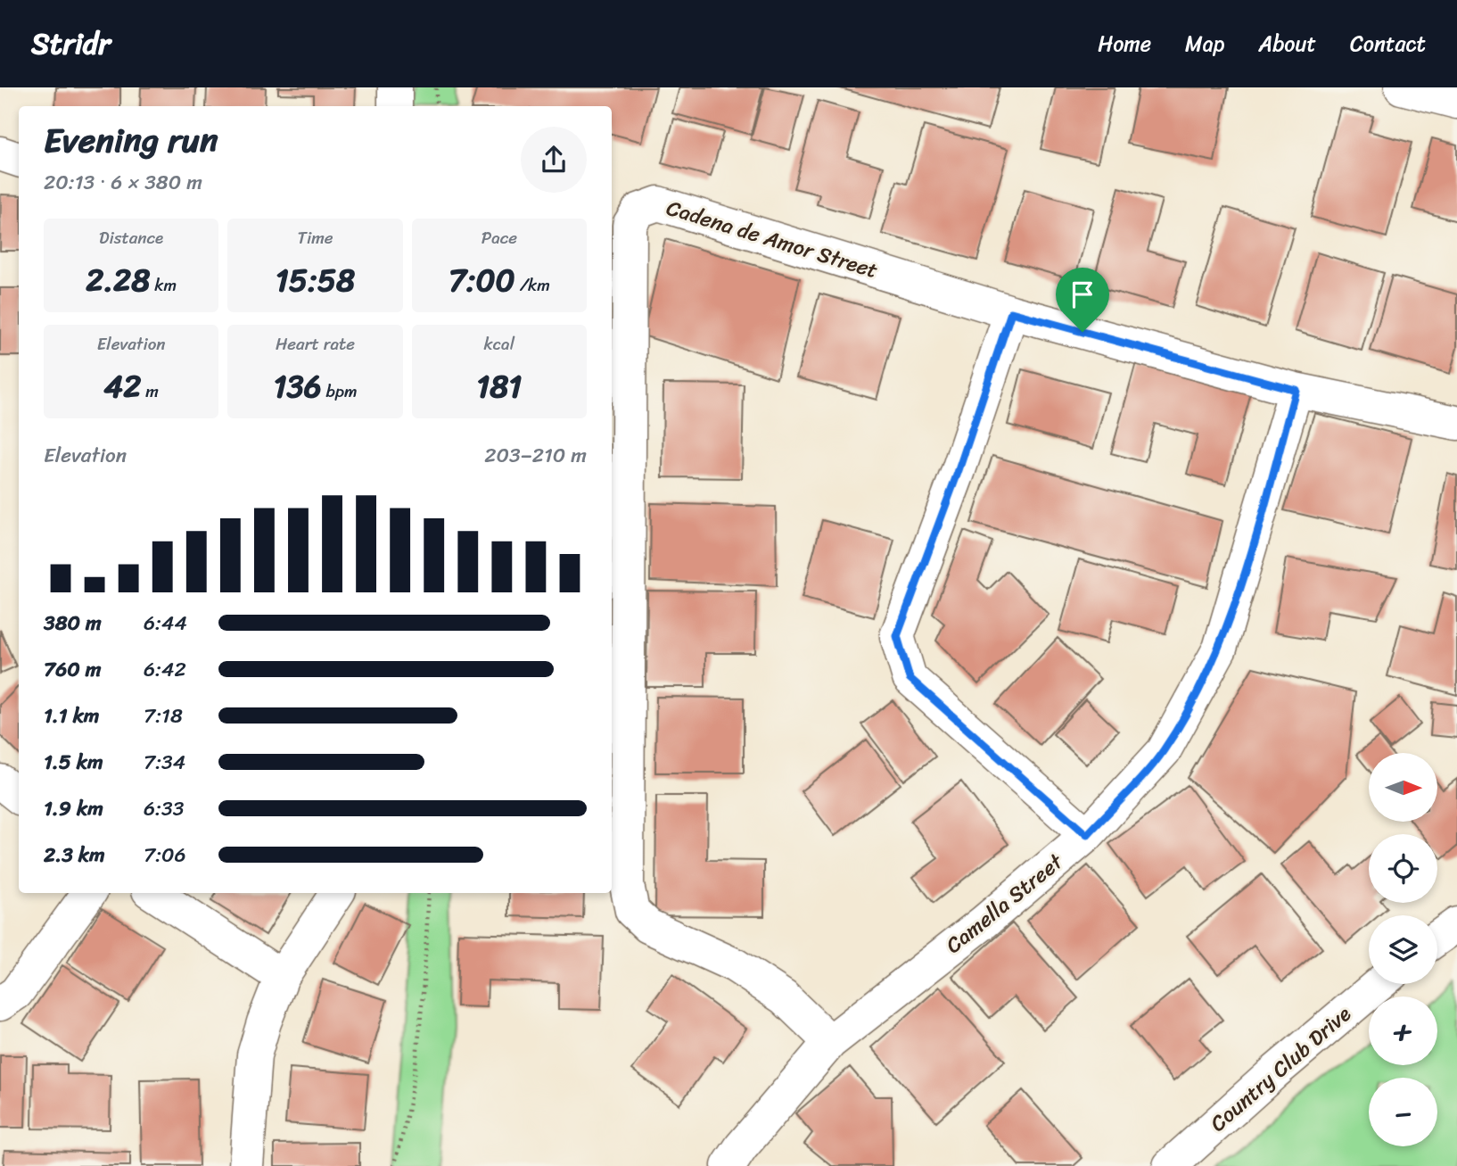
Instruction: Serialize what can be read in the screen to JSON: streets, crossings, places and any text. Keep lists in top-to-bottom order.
{
  "streets": {
    "street": ["Cadena de Amor Street", "Camella Street", "Country Club Drive"]
  },
  "crossings": [
    ["Cadena de Amor Street", "Camella Street"]
  ],
  "north": "right",
  "page": {
    "header": "Stridr",
    "nav": [
      "Home",
      "Map",
      "About",
      "Contact"
    ],
    "heading": ["Evening run", "20:13 · 6 × 380 m"],
    "stats": [
      ["Distance", "2.28 km"],
      ["Time", "15:58"],
      ["Pace", "7:00 /km"],
      ["Elevation", "42 m"],
      ["Heart rate", "136 bpm"],
      ["kcal", "181"]
    ],
    "chart": ["Elevation", "203–210 m"],
    "list": [
      {
        "name": "380 m",
        "note": "6:44"
      },
      {
        "name": "760 m",
        "note": "6:42"
      },
      {
        "name": "1.1 km",
        "note": "7:18"
      },
      {
        "name": "1.5 km",
        "note": "7:34"
      },
      {
        "name": "1.9 km",
        "note": "6:33"
      },
      {
        "name": "2.3 km",
        "note": "7:06"
      }
    ],
    "map_buttons": ["+", "−"]
  }
}
